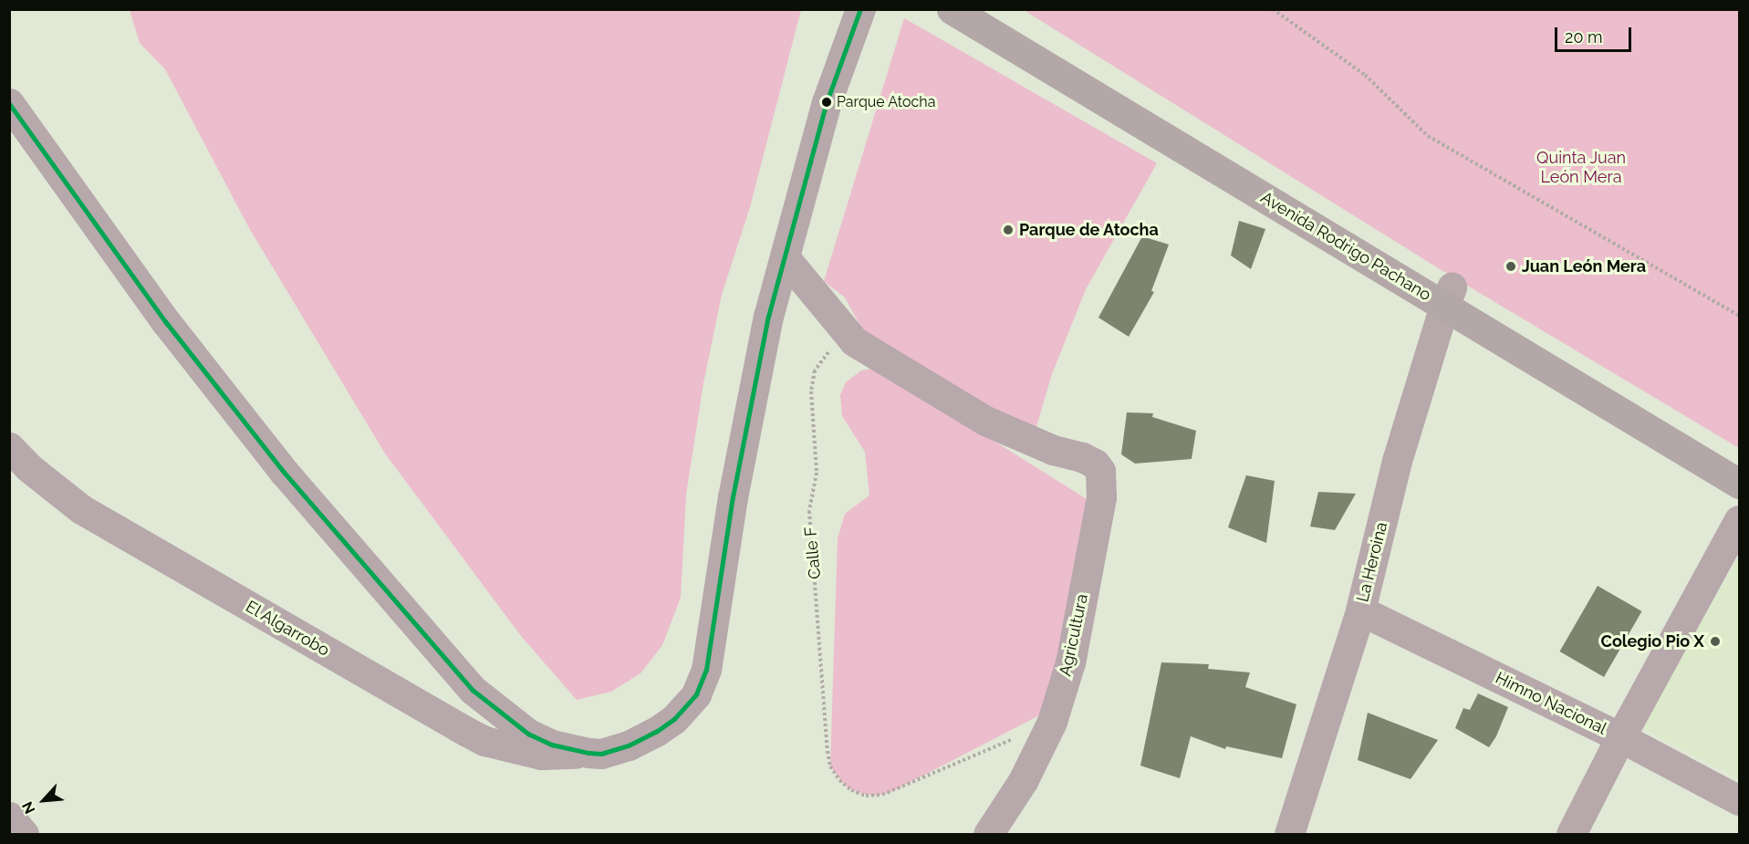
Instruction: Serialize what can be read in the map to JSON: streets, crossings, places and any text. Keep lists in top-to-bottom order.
{
  "streets": {
    "main road": ["Avenida Rodrigo Pachano"],
    "street": [
      "La Heroina",
      "El Algarrobo",
      "Agricultura",
      "Himno Nacional"
    ],
    "path": ["Calle F"]
  },
  "crossings": [
    ["Avenida Rodrigo Pachano", "La Heroina"],
    ["Calle F", "Agricultura"],
    ["La Heroina", "Himno Nacional"]
  ],
  "parks": ["Quinta Juan León Mera"],
  "places": [
    "Parque Atocha",
    "Parque de Atocha",
    "Juan León Mera",
    "Colegio Pio X"
  ],
  "scale_bar": "20 m",
  "north": "bottom left"
}
